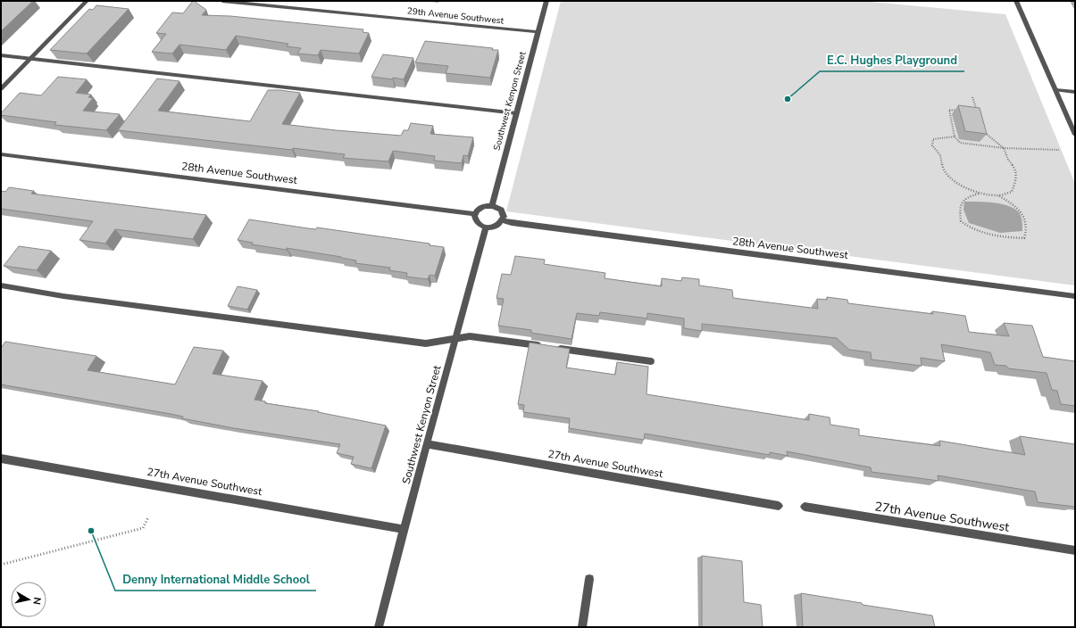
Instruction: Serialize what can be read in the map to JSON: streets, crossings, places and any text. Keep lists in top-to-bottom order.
{
  "streets": {
    "street": [
      "29th Avenue Southwest",
      "Southwest Kenyon Street",
      "28th Avenue Southwest",
      "27th Avenue Southwest"
    ]
  },
  "crossings": [
    ["29th Avenue Southwest", "Southwest Kenyon Street"],
    ["Southwest Kenyon Street", "28th Avenue Southwest"],
    ["Southwest Kenyon Street", "27th Avenue Southwest"]
  ],
  "places": ["E.C. Hughes Playground", "Denny International Middle School"],
  "north": "right"
}
